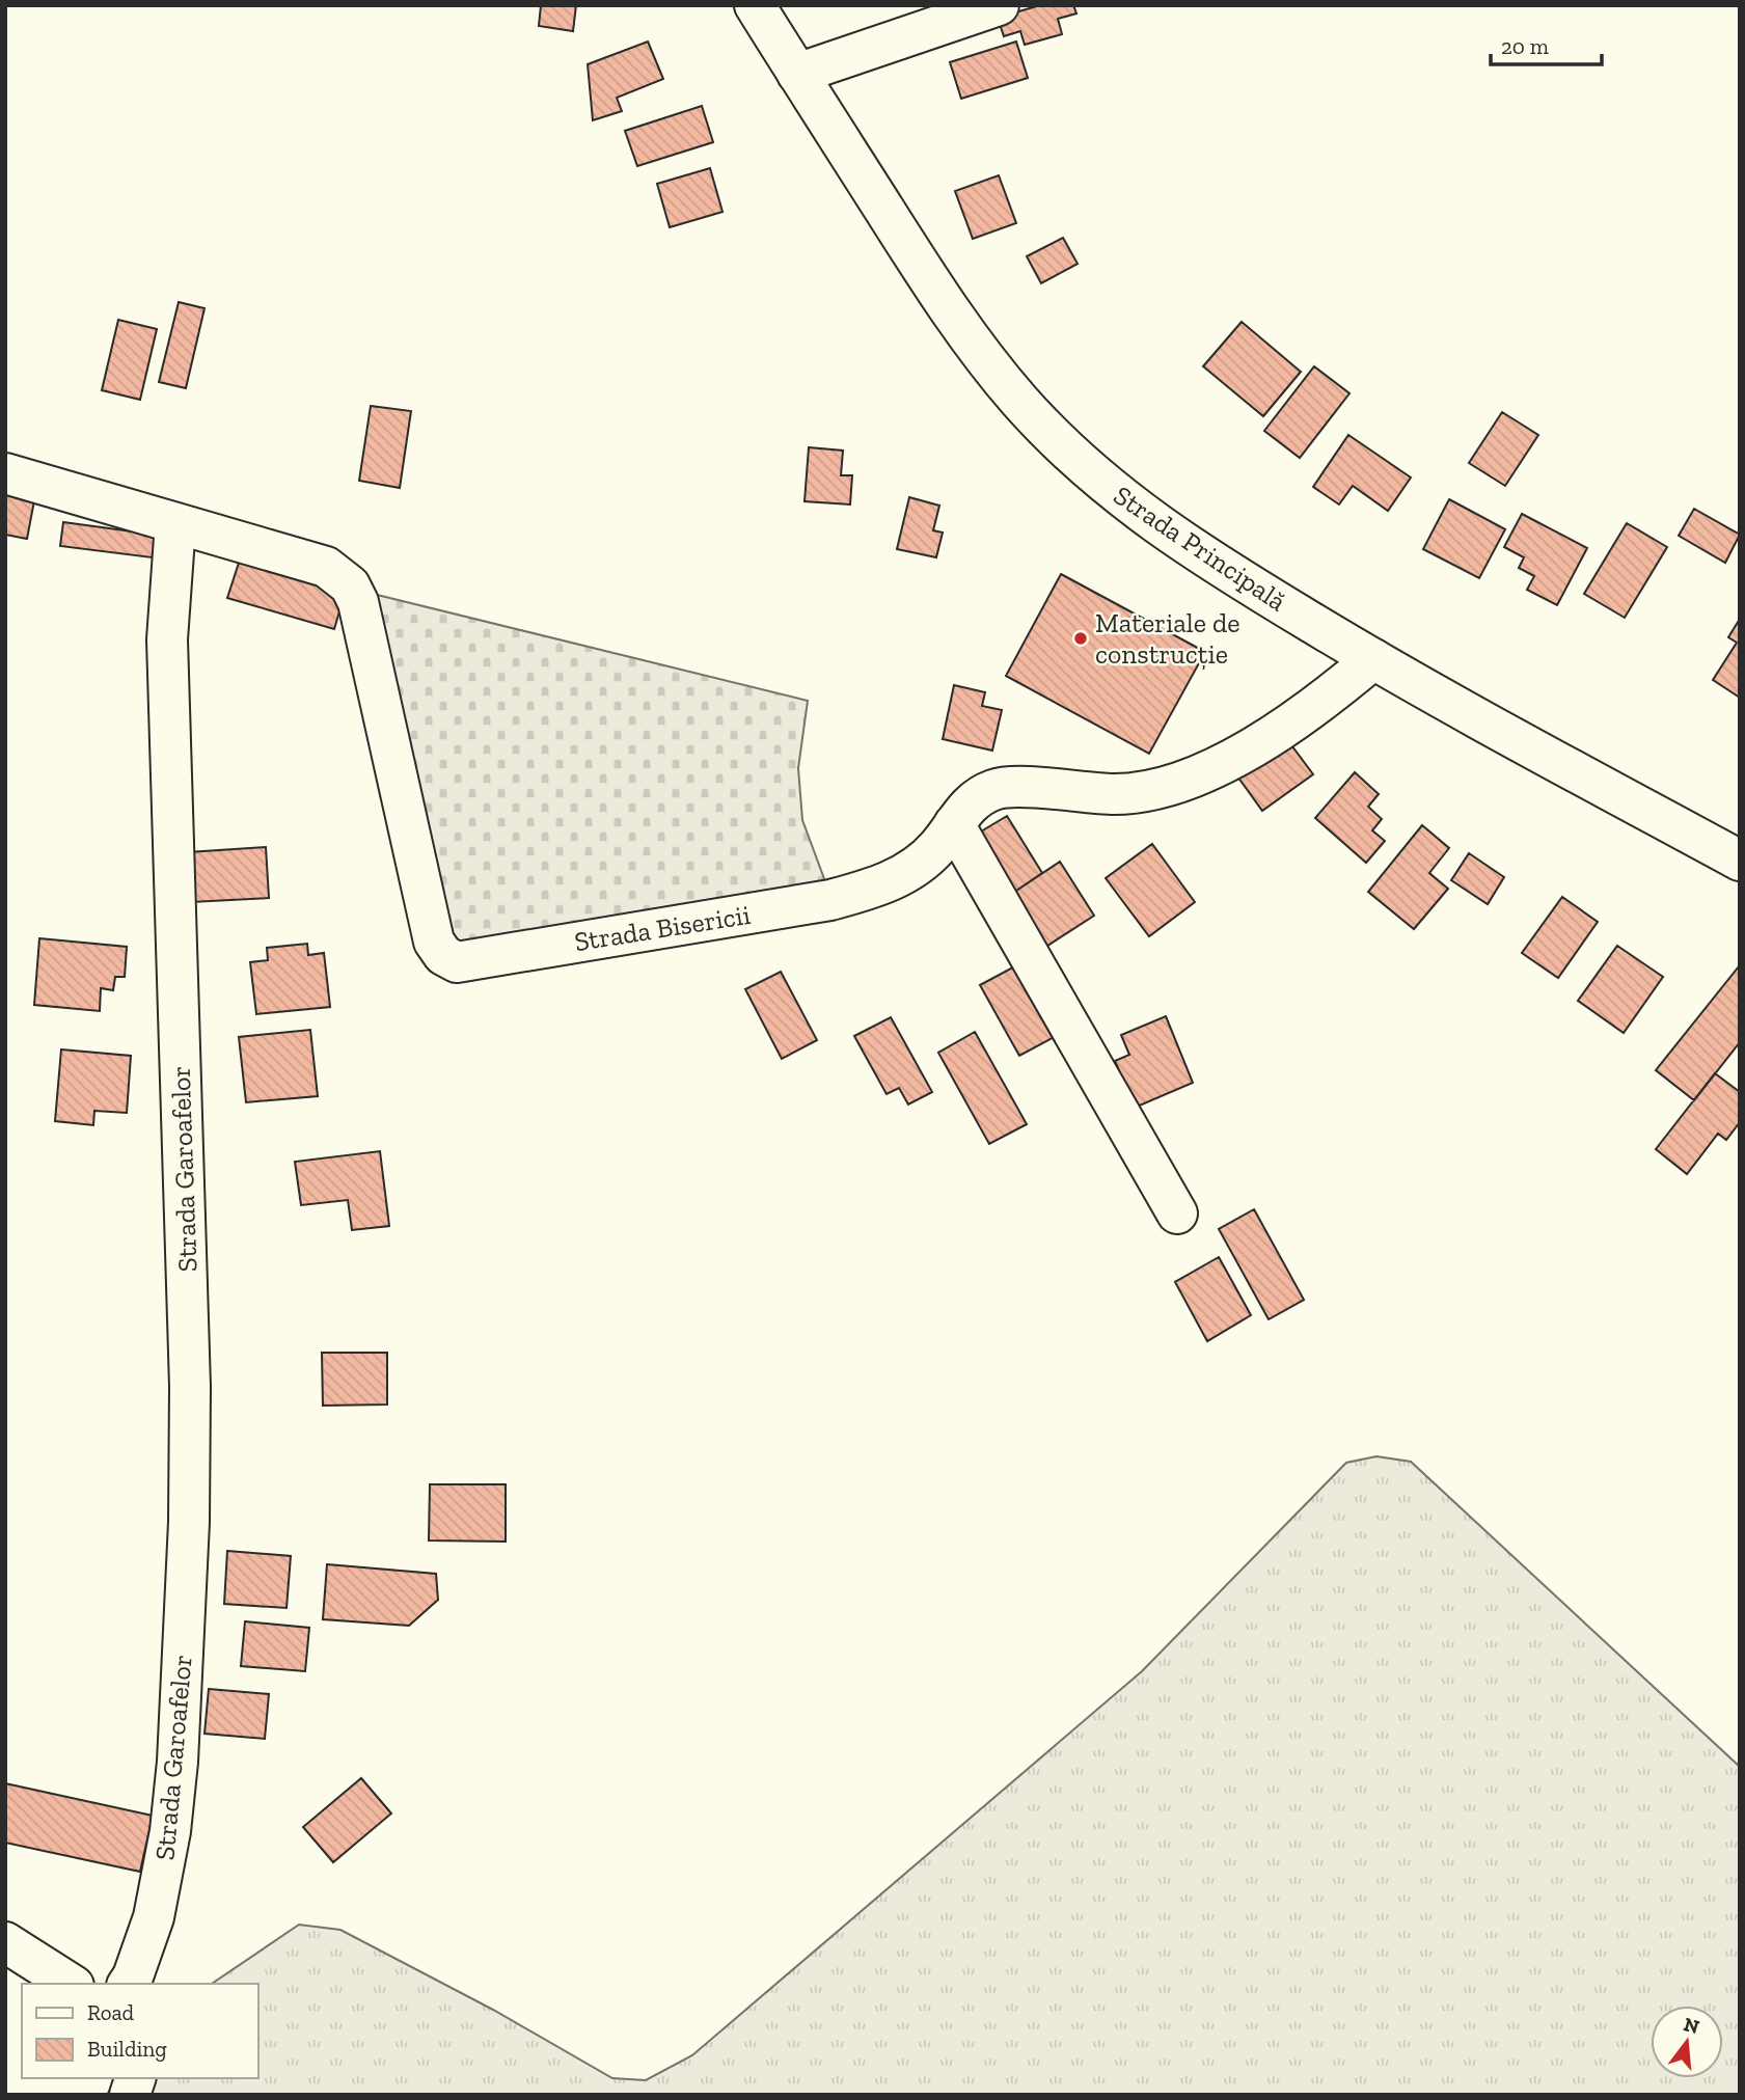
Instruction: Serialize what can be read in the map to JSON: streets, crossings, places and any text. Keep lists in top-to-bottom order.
{
  "streets": {
    "main road": ["Strada Principală", "Strada Bisericii", "Strada Garoafelor"]
  },
  "crossings": [
    ["Strada Principală", "Strada Bisericii"],
    ["Strada Bisericii", "Strada Garoafelor"]
  ],
  "places": ["Materiale de construcție"],
  "legend": ["Road", "Building"],
  "scale_bar": "20 m",
  "north": "top"
}
